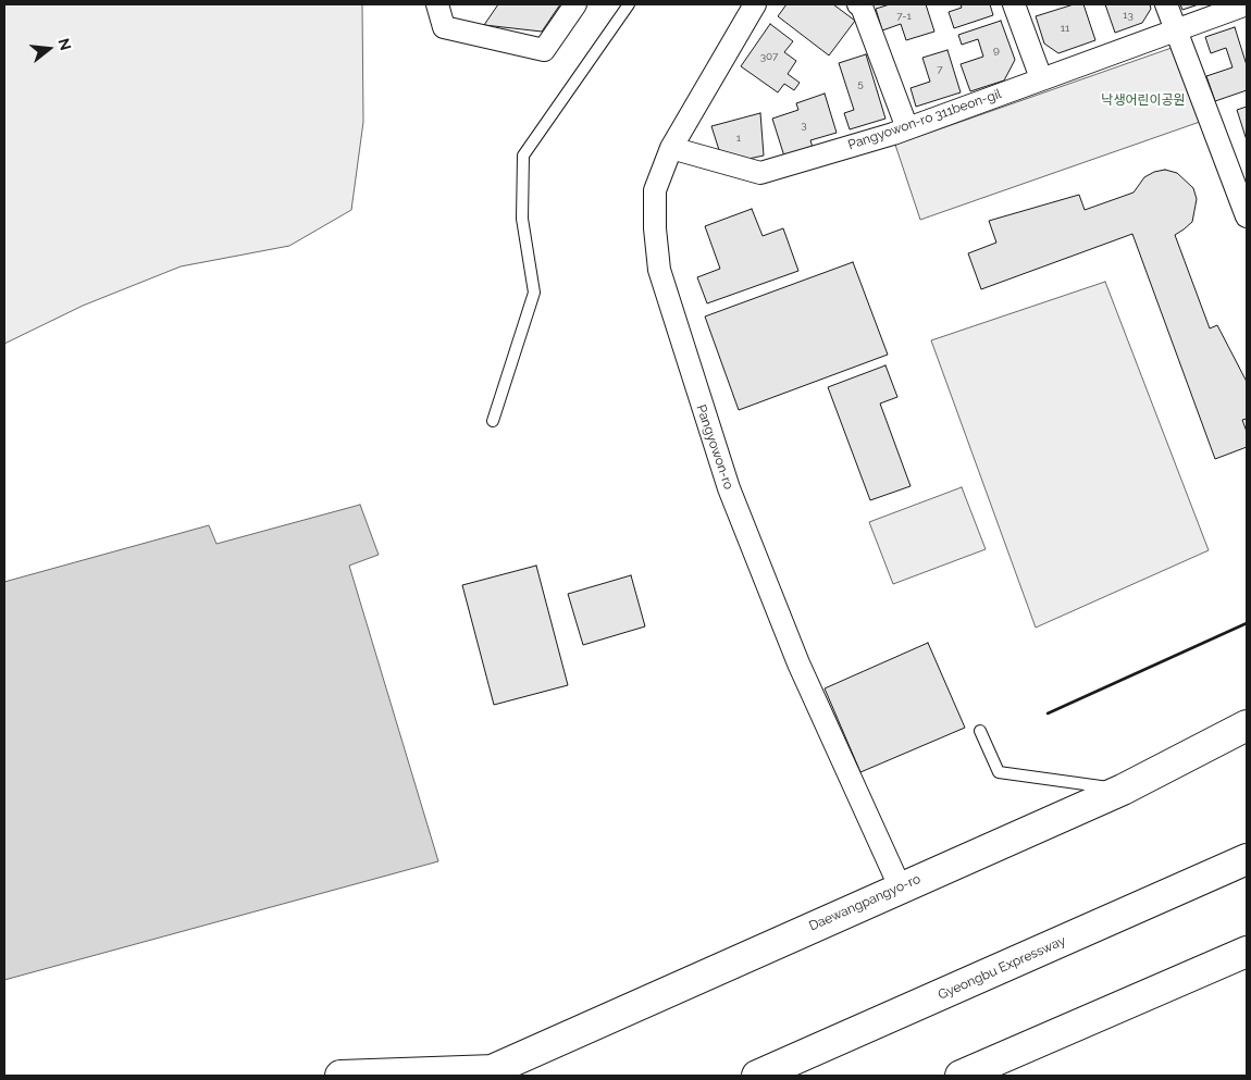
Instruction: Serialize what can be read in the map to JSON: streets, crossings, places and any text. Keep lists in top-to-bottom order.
{
  "streets": {
    "main road": ["Daewangpangyo-ro", "Gyeongbu Expressway"],
    "street": ["Pangyowon-ro 311beon-gil", "Pangyowon-ro"]
  },
  "crossings": [
    ["Pangyowon-ro 311beon-gil", "Pangyowon-ro"],
    ["Pangyowon-ro", "Daewangpangyo-ro"]
  ],
  "parks": ["낙생어린이공원"],
  "house_numbers": [
    "13",
    "7-1",
    "11",
    "9",
    "307",
    "7",
    "5",
    "3",
    "1"
  ],
  "north": "right"
}
